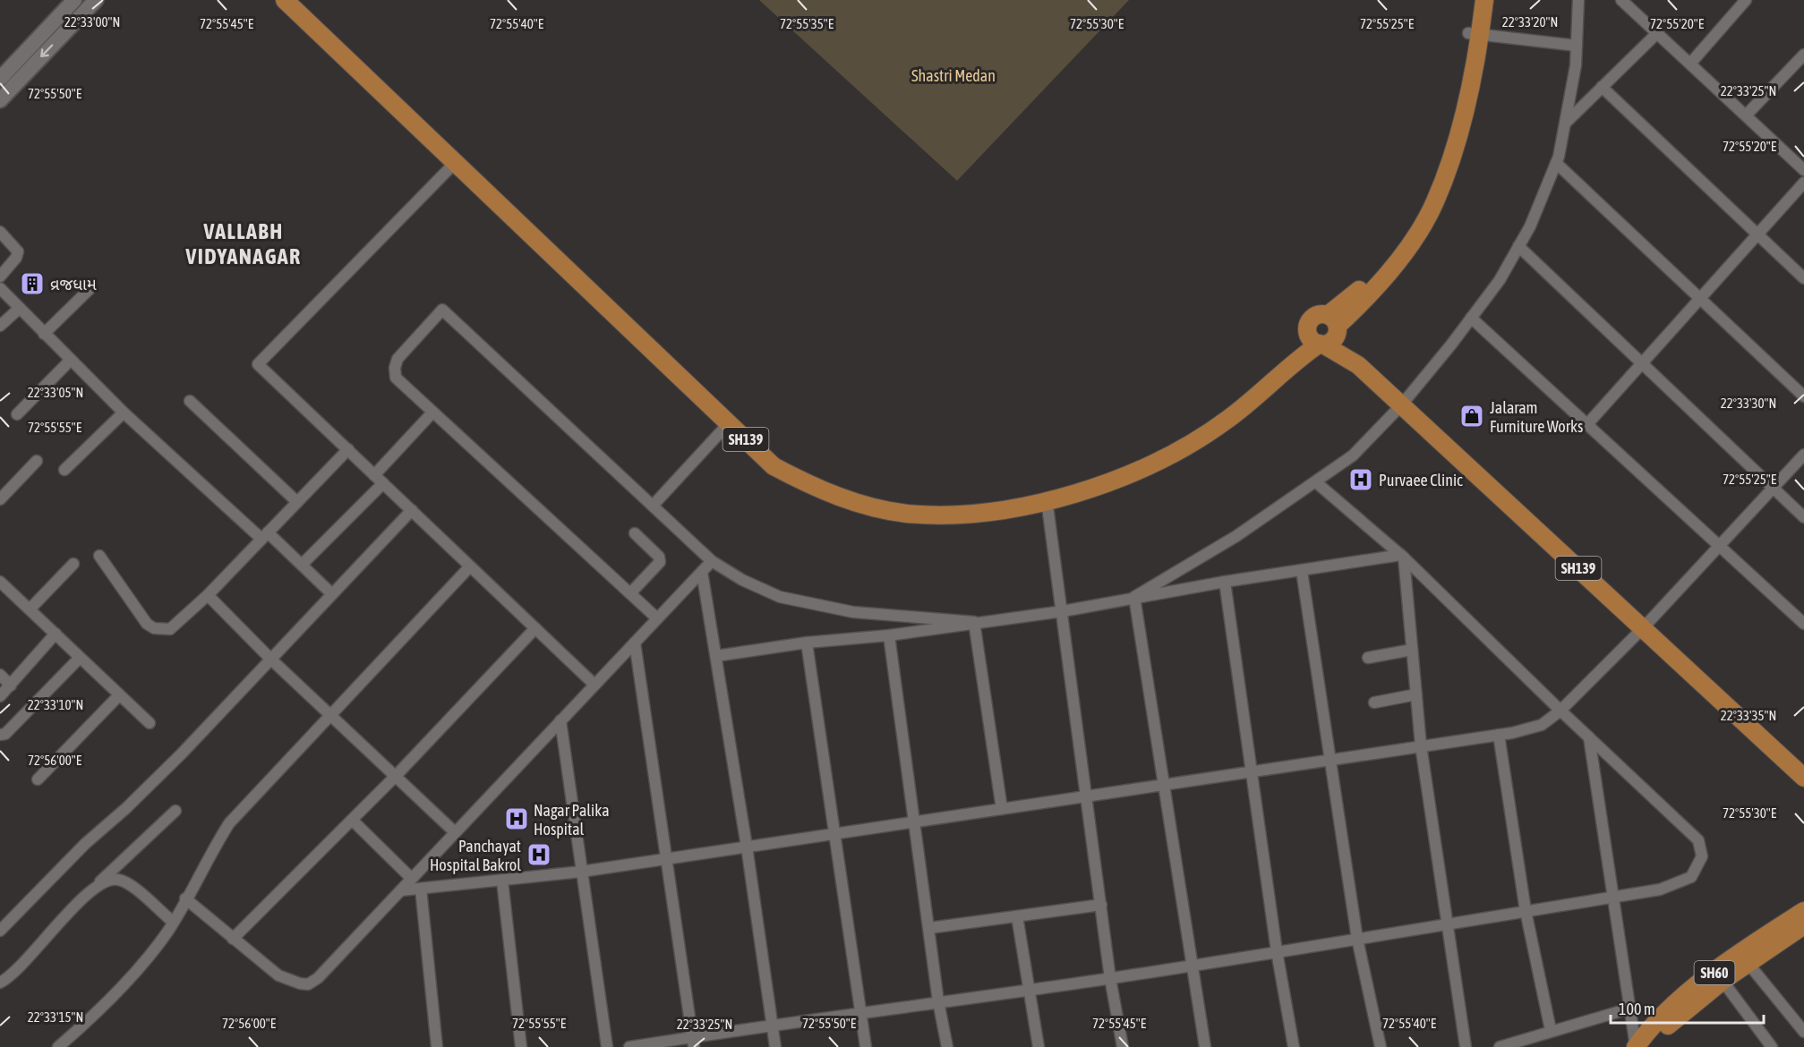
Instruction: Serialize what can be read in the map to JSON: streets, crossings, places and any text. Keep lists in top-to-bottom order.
{
  "streets": {
    "main road": ["SH139", "SH60"]
  },
  "districts": ["VALLABH VIDYANAGAR"],
  "parks": ["Shastri Medan"],
  "places": {
    "building": ["વ્રજધામ"],
    "shop": ["Jalaram Furniture Works"],
    "hospital": ["Purvaee Clinic", "Nagar Palika Hospital", "Panchayat Hospital Bakrol"]
  },
  "scale_bar": "100 m",
  "coordinates": [
    "22°33'00\"N",
    "22°33'20\"N",
    "72°55'20\"E",
    "72°55'45\"E",
    "72°55'40\"E",
    "72°55'35\"E",
    "72°55'30\"E",
    "72°55'25\"E",
    "22°33'25\"N",
    "72°55'50\"E",
    "22°33'05\"N",
    "22°33'30\"N",
    "72°55'55\"E",
    "22°33'10\"N",
    "22°33'35\"N",
    "72°56'00\"E",
    "22°33'15\"N"
  ]
}
